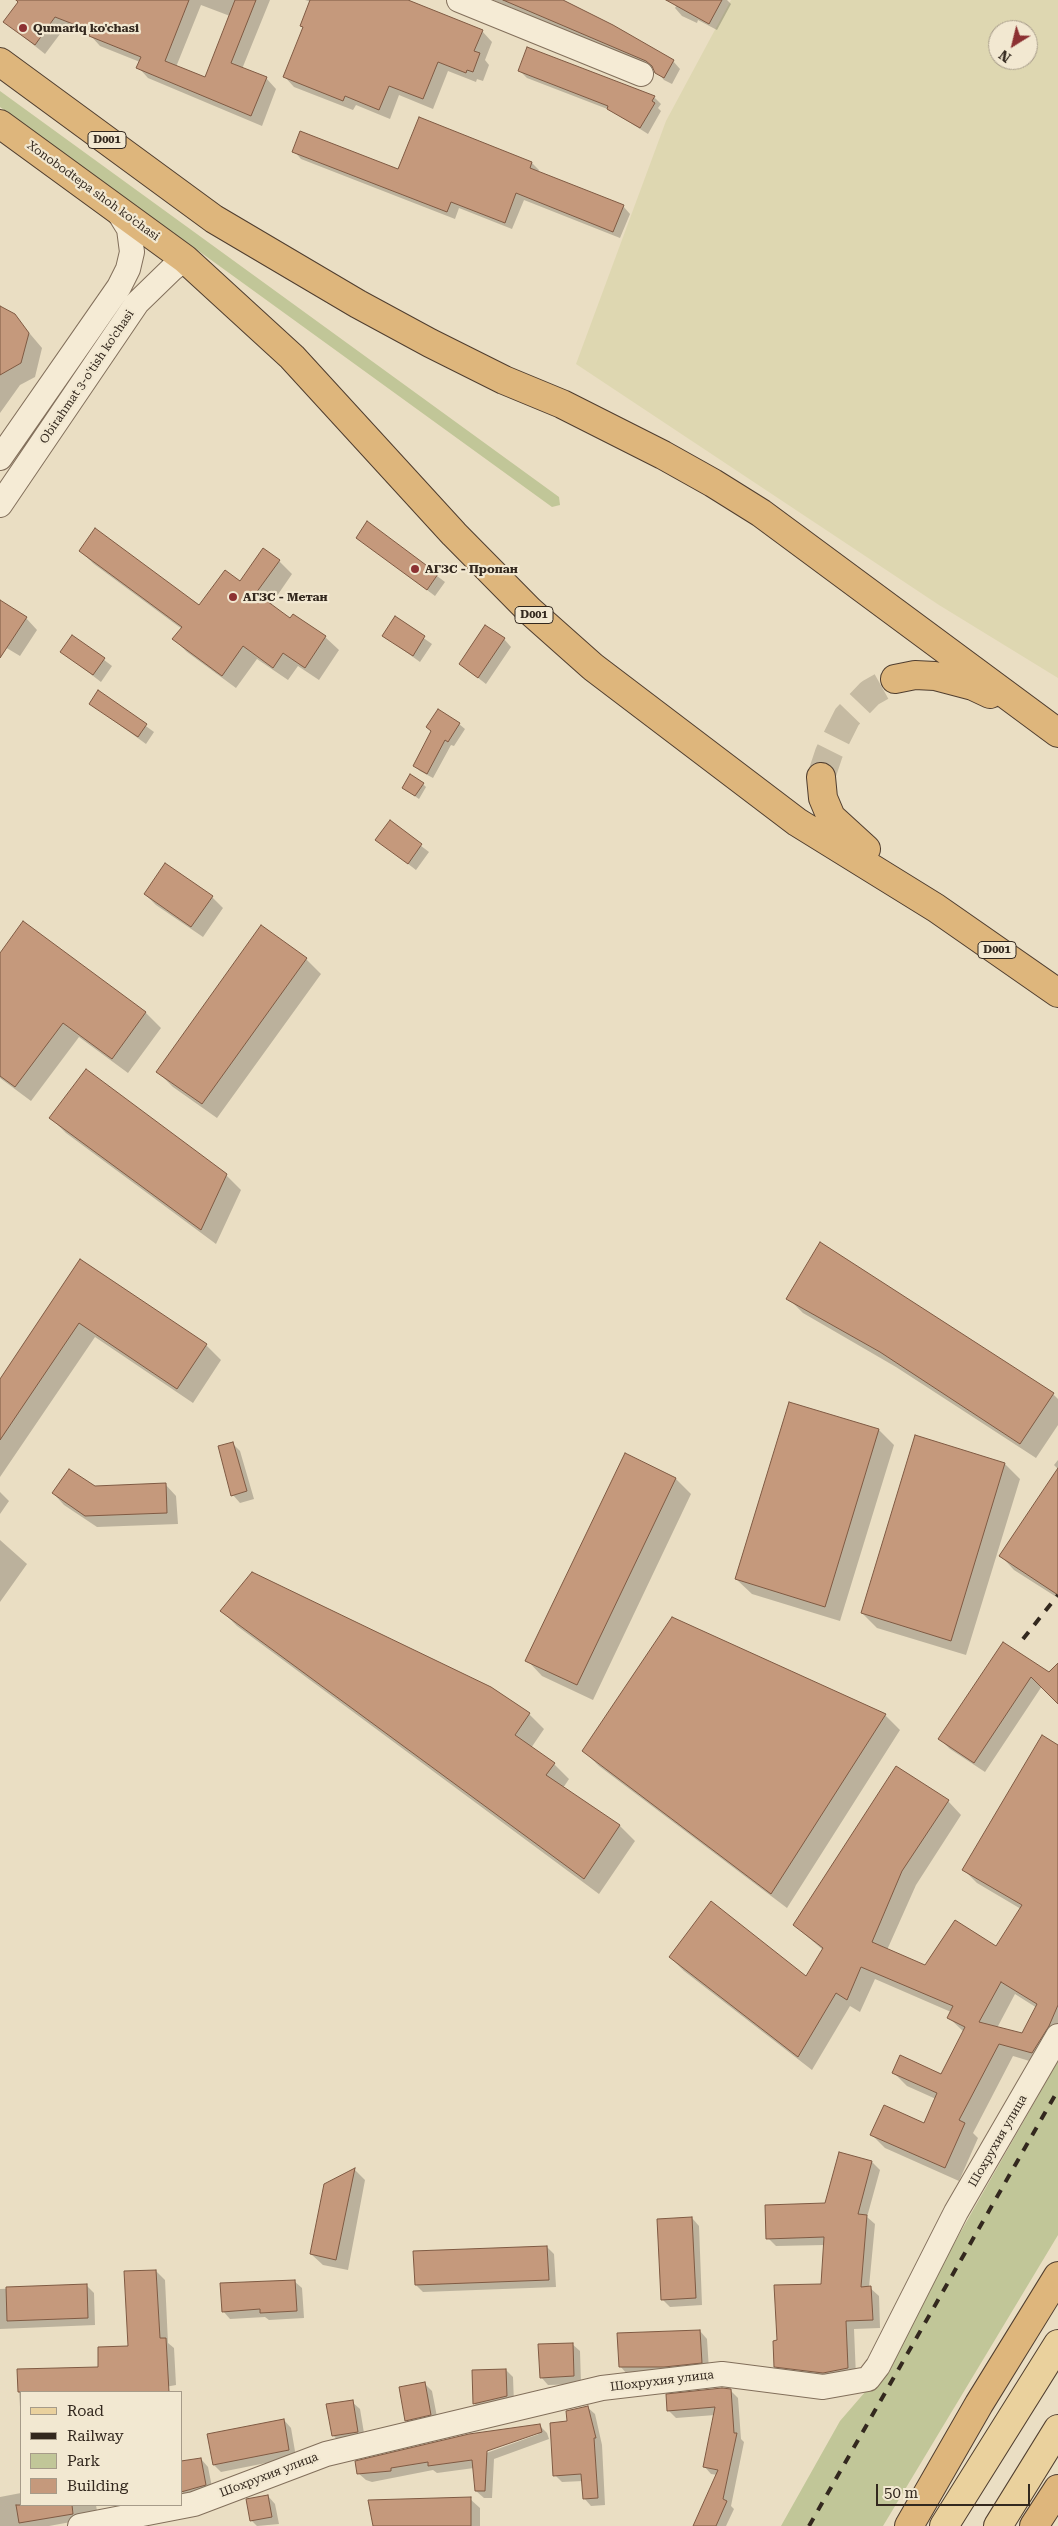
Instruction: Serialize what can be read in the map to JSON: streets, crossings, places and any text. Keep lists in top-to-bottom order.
{
  "streets": {
    "highway": ["D001", "Xonobodtepa shoh ko'chasi"],
    "street": ["Obirahmat 3-o'tish ko'chasi", "Шохрухия улица"]
  },
  "crossings": [
    ["D001", "Xonobodtepa shoh ko'chasi"],
    ["D001", "Obirahmat 3-o'tish ko'chasi"],
    ["Xonobodtepa shoh ko'chasi", "Obirahmat 3-o'tish ko'chasi"]
  ],
  "places": ["Qumariq ko'chasi", "АГЗС - Пропан", "АГЗС - Метан"],
  "legend": [
    "Road",
    "Railway",
    "Park",
    "Building"
  ],
  "scale_bar": "50 m",
  "north": "bottom left"
}
